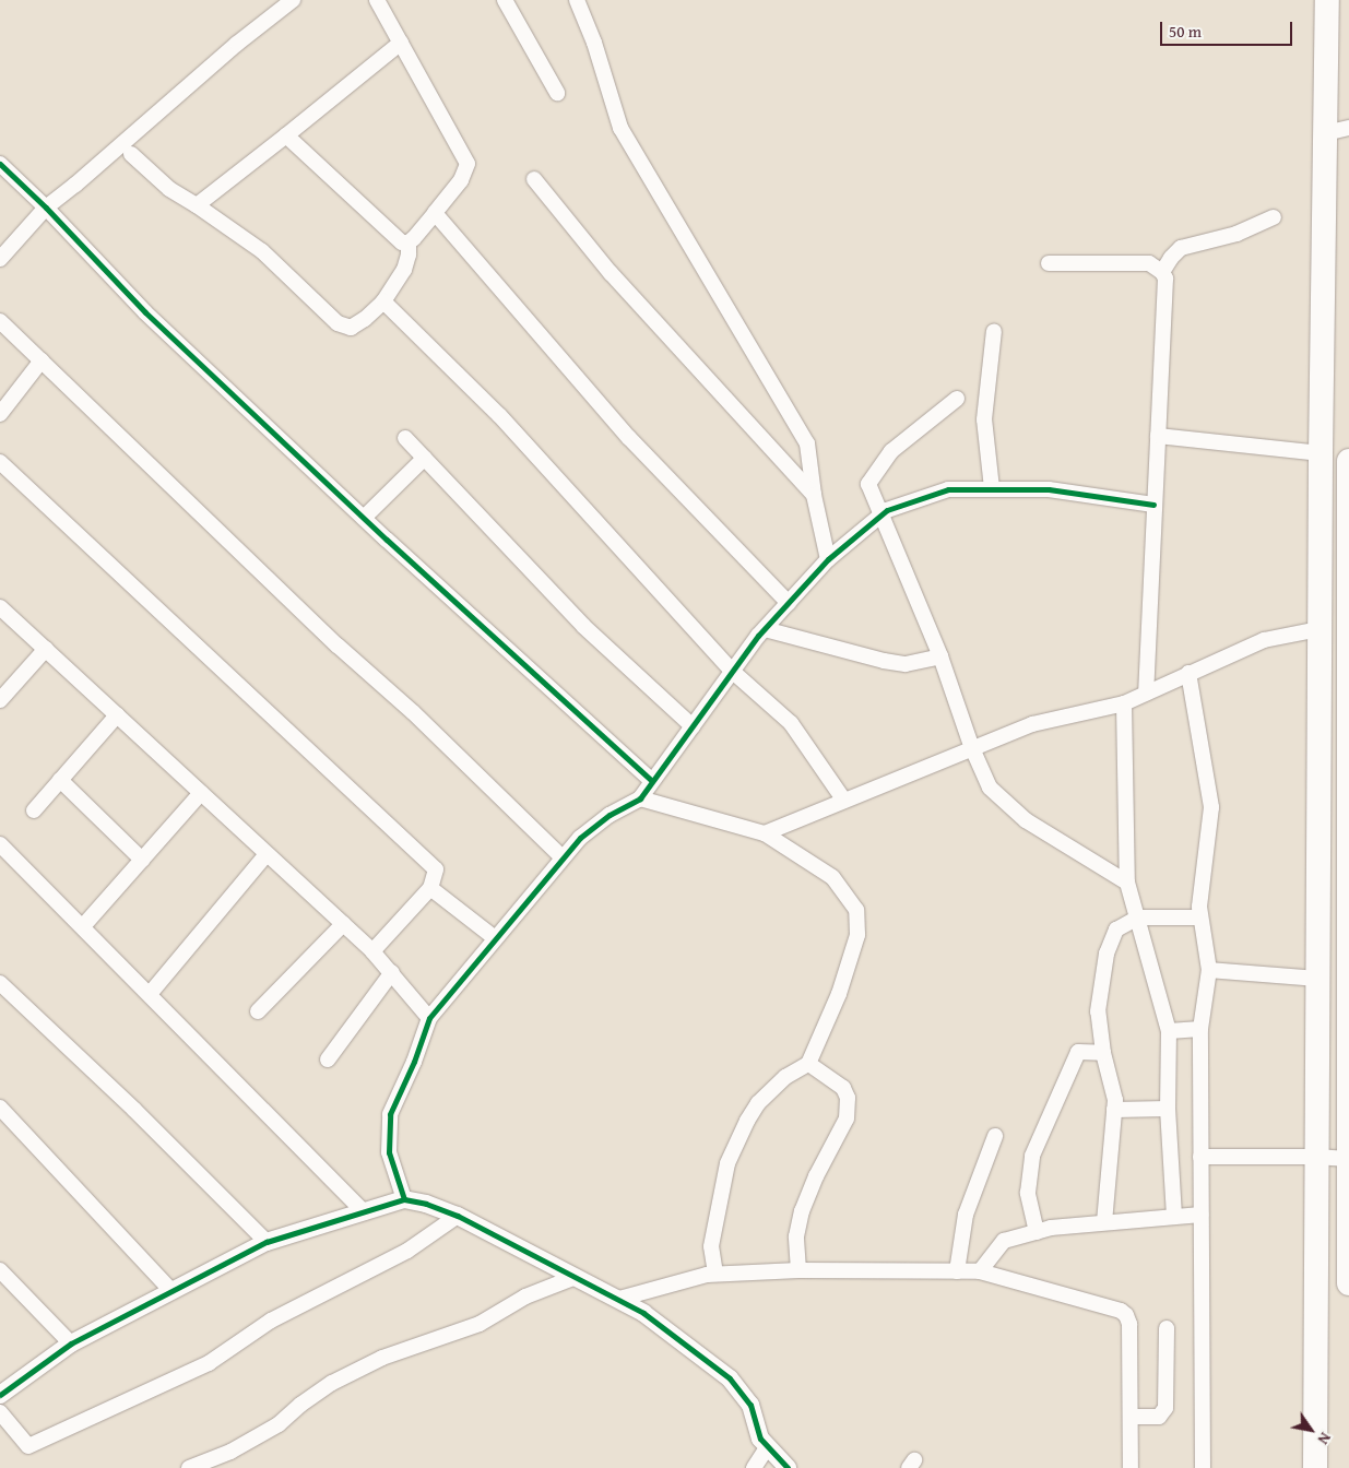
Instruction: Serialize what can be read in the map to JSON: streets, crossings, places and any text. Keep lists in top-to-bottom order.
{
  "scale_bar": "50 m",
  "north": "bottom right"
}
